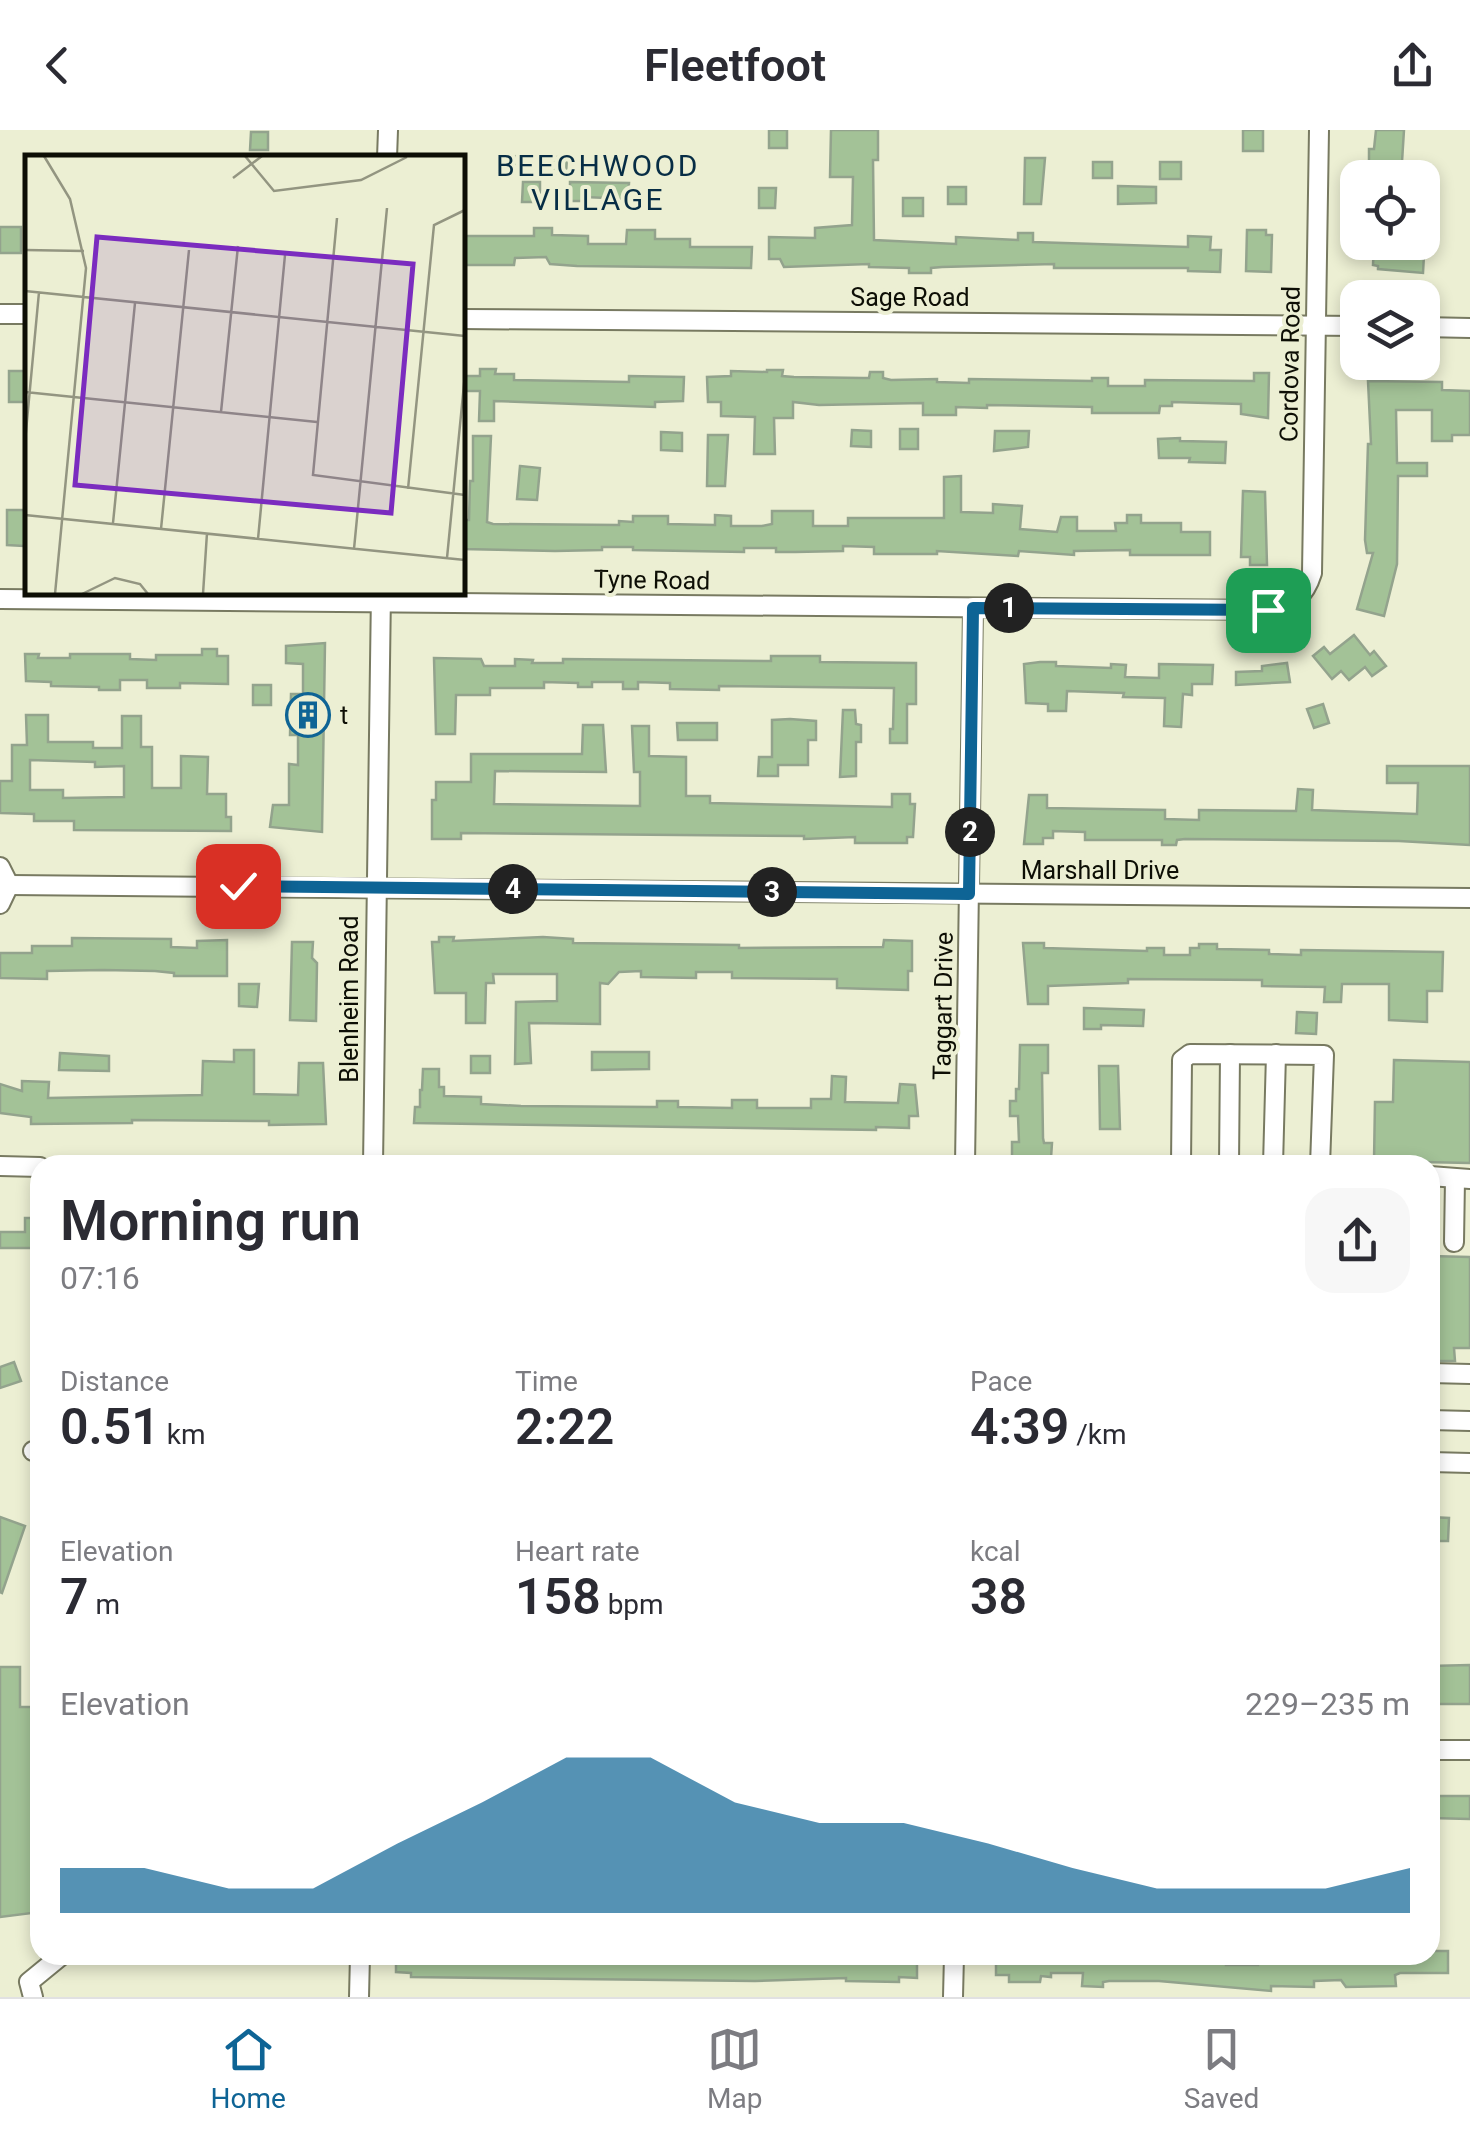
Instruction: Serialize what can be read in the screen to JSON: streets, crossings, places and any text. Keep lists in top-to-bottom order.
{
  "streets": {
    "street": [
      "Sage Road",
      "Cordova Road",
      "Tyne Road",
      "Marshall Drive",
      "Blenheim Road",
      "Taggart Drive"
    ]
  },
  "crossings": [
    ["Sage Road", "Cordova Road"],
    ["Cordova Road", "Tyne Road"],
    ["Tyne Road", "Blenheim Road"],
    ["Tyne Road", "Taggart Drive"],
    ["Marshall Drive", "Blenheim Road"],
    ["Marshall Drive", "Taggart Drive"]
  ],
  "districts": ["BEECHWOOD VILLAGE"],
  "places": {
    "building": ["t"]
  },
  "page": {
    "header": "Fleetfoot",
    "pins": [
      "1",
      "2",
      "4",
      "3"
    ],
    "heading": ["Morning run", "07:16"],
    "stats": [
      ["Distance", "0.51 km"],
      ["Time", "2:22"],
      ["Pace", "4:39 /km"],
      ["Elevation", "7 m"],
      ["Heart rate", "158 bpm"],
      ["kcal", "38"]
    ],
    "chart": ["Elevation", "229–235 m"],
    "tabs": ["Home", "Map", "Saved"]
  }
}
